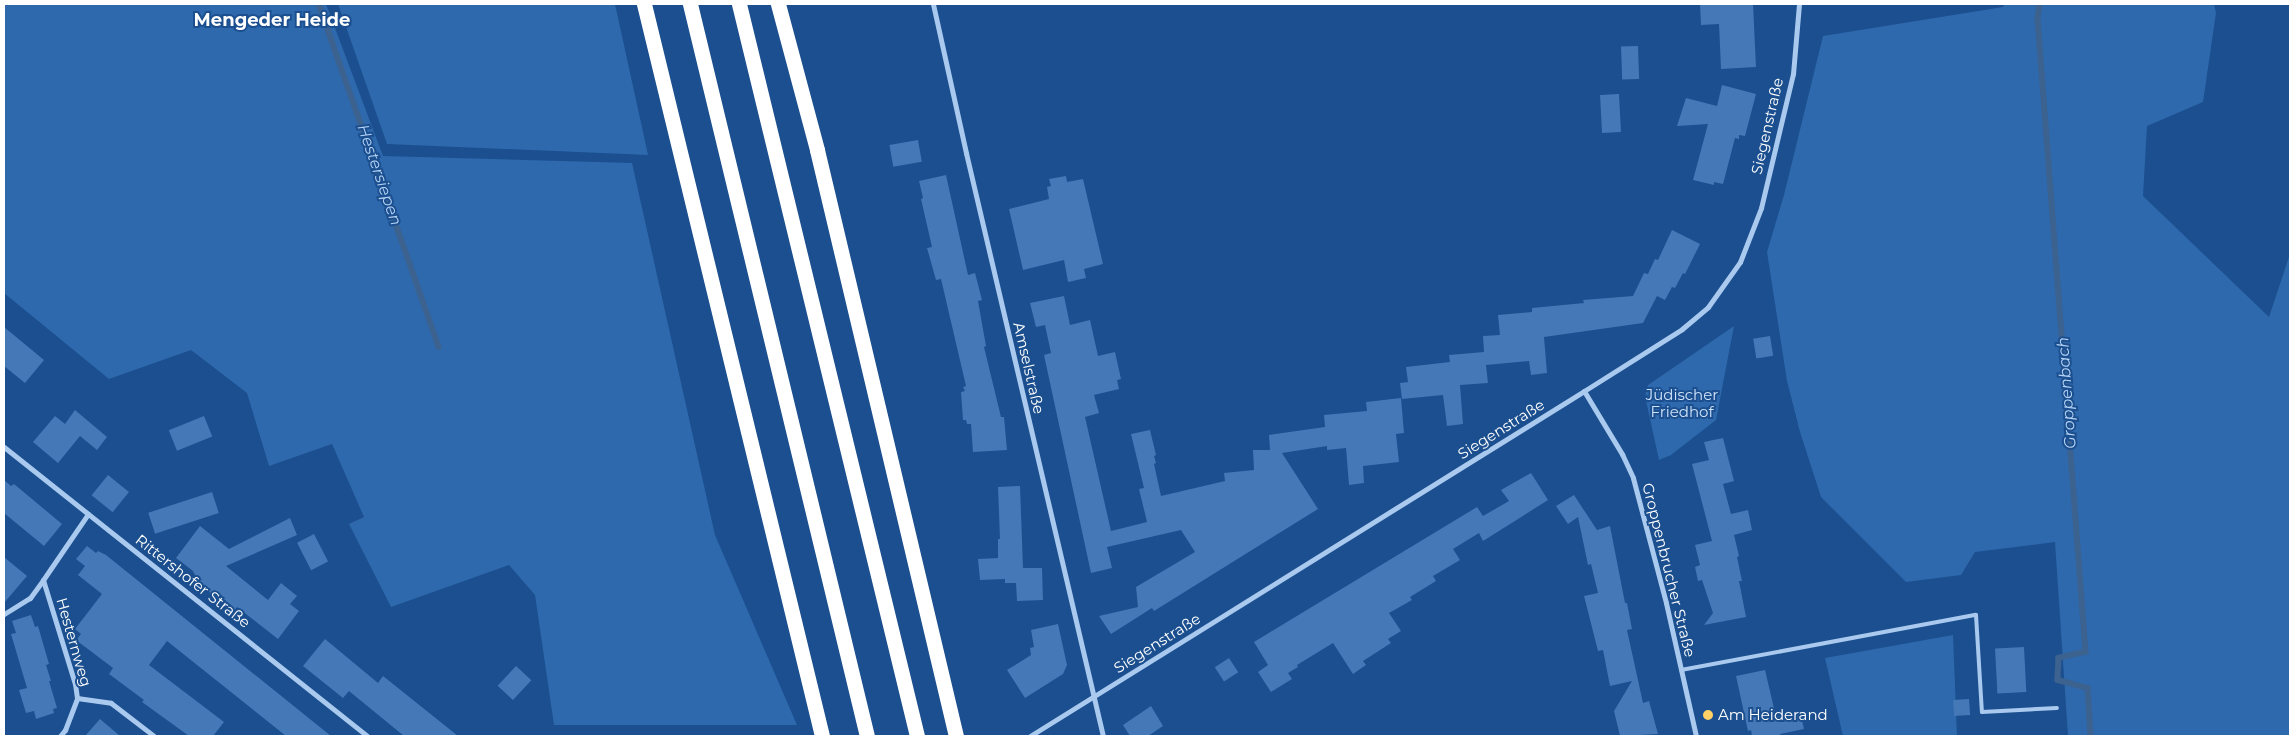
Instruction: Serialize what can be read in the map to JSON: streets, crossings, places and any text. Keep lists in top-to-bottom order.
{
  "streets": {
    "street": [
      "Siegenstraße",
      "Amselstraße",
      "Groppenbrucher Straße",
      "Rittershofer Straße",
      "Hesternweg"
    ]
  },
  "crossings": [
    ["Siegenstraße", "Amselstraße"],
    ["Siegenstraße", "Groppenbrucher Straße"],
    ["Rittershofer Straße", "Hesternweg"]
  ],
  "districts": ["Mengeder Heide"],
  "water": ["Hestersiepen", "Groppenbach"],
  "parks": ["Jüdischer Friedhof"],
  "places": ["Am Heiderand"]
}
